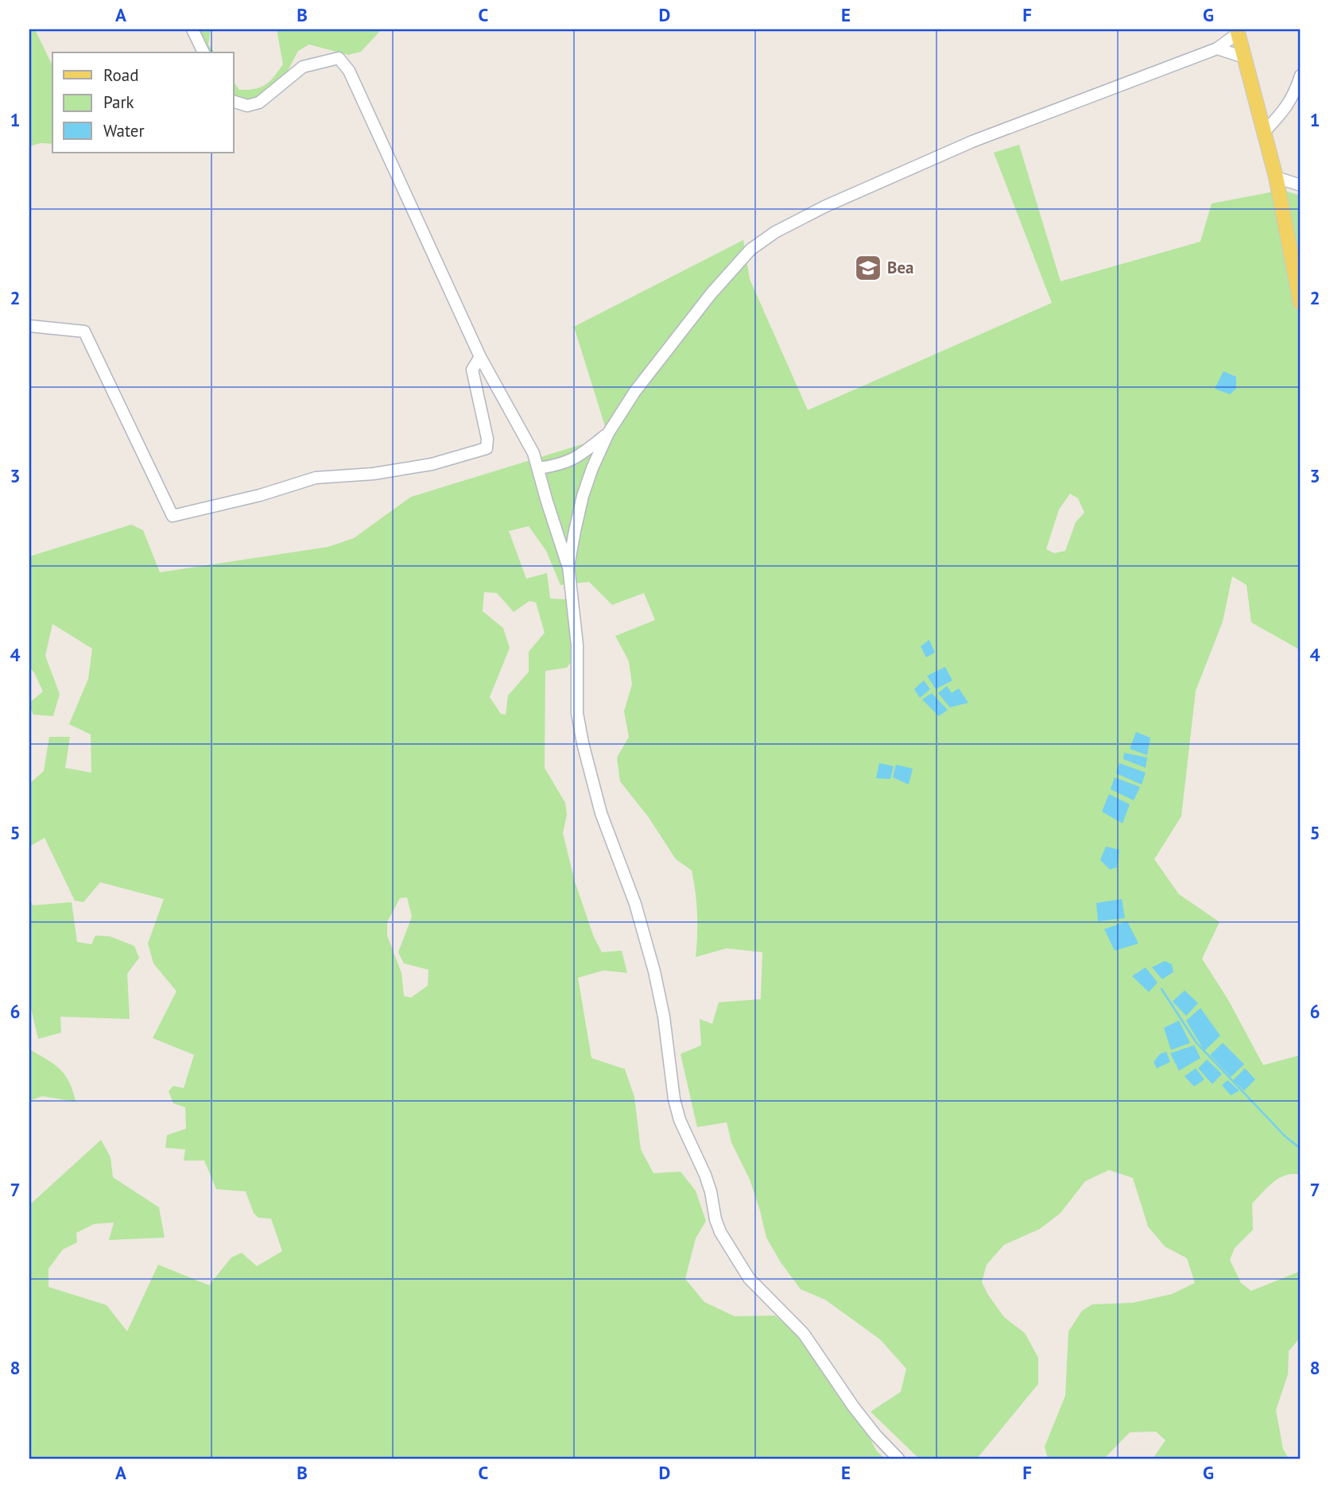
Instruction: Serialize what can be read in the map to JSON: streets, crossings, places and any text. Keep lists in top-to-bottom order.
{
  "places": {
    "school or university": ["Bea"]
  },
  "legend": ["Road", "Park", "Water"],
  "grid": {
    "columns": [
      "A",
      "B",
      "C",
      "D",
      "E",
      "F",
      "G"
    ],
    "rows": [
      "1",
      "2",
      "3",
      "4",
      "5",
      "6",
      "7",
      "8"
    ]
  }
}
